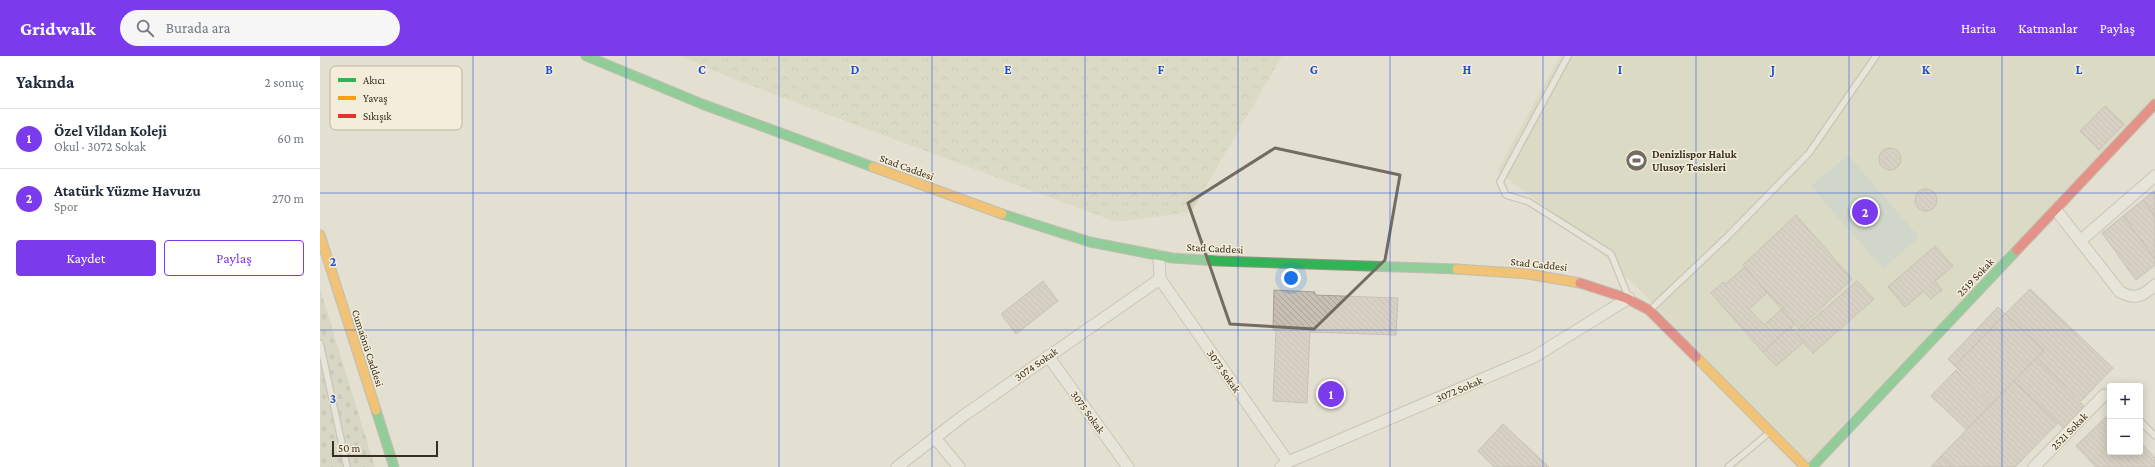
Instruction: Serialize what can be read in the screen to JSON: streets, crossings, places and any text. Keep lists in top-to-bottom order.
{
  "streets": {
    "street": [
      "Stad Caddesi",
      "2519 Sokak",
      "Cumaönü Caddesi",
      "3074 Sokak",
      "3073 Sokak",
      "3072 Sokak",
      "3075 Sokak",
      "2521 Sokak"
    ]
  },
  "crossings": [
    ["Stad Caddesi", "3072 Sokak"],
    ["3074 Sokak", "3073 Sokak"],
    ["3074 Sokak", "3075 Sokak"],
    ["3073 Sokak", "3072 Sokak"]
  ],
  "places": {
    "sports": ["Denizlispor Haluk Ulusoy Tesisleri"]
  },
  "legend": ["Akıcı", "Yavaş", "Sıkışık"],
  "scale_bar": "50 m",
  "page": {
    "header": "Gridwalk",
    "search": "Burada ara",
    "nav": ["Harita", "Katmanlar", "Paylaş"],
    "heading": ["Yakında", "2 sonuç"],
    "list": [
      {
        "mark": "1",
        "name": "Özel Vildan Koleji",
        "note": "Okul · 3072 Sokak",
        "value": "60 m"
      },
      {
        "mark": "2",
        "name": "Atatürk Yüzme Havuzu",
        "note": "Spor",
        "value": "270 m"
      }
    ],
    "pins": ["2", "1"],
    "buttons": ["Kaydet", "Paylaş"],
    "map_buttons": ["+", "−"],
    "scale": "50 m"
  },
  "grid": {
    "columns": [
      "B",
      "C",
      "D",
      "E",
      "F",
      "G",
      "H",
      "I",
      "J",
      "K",
      "L"
    ],
    "rows": ["2", "3"]
  }
}
